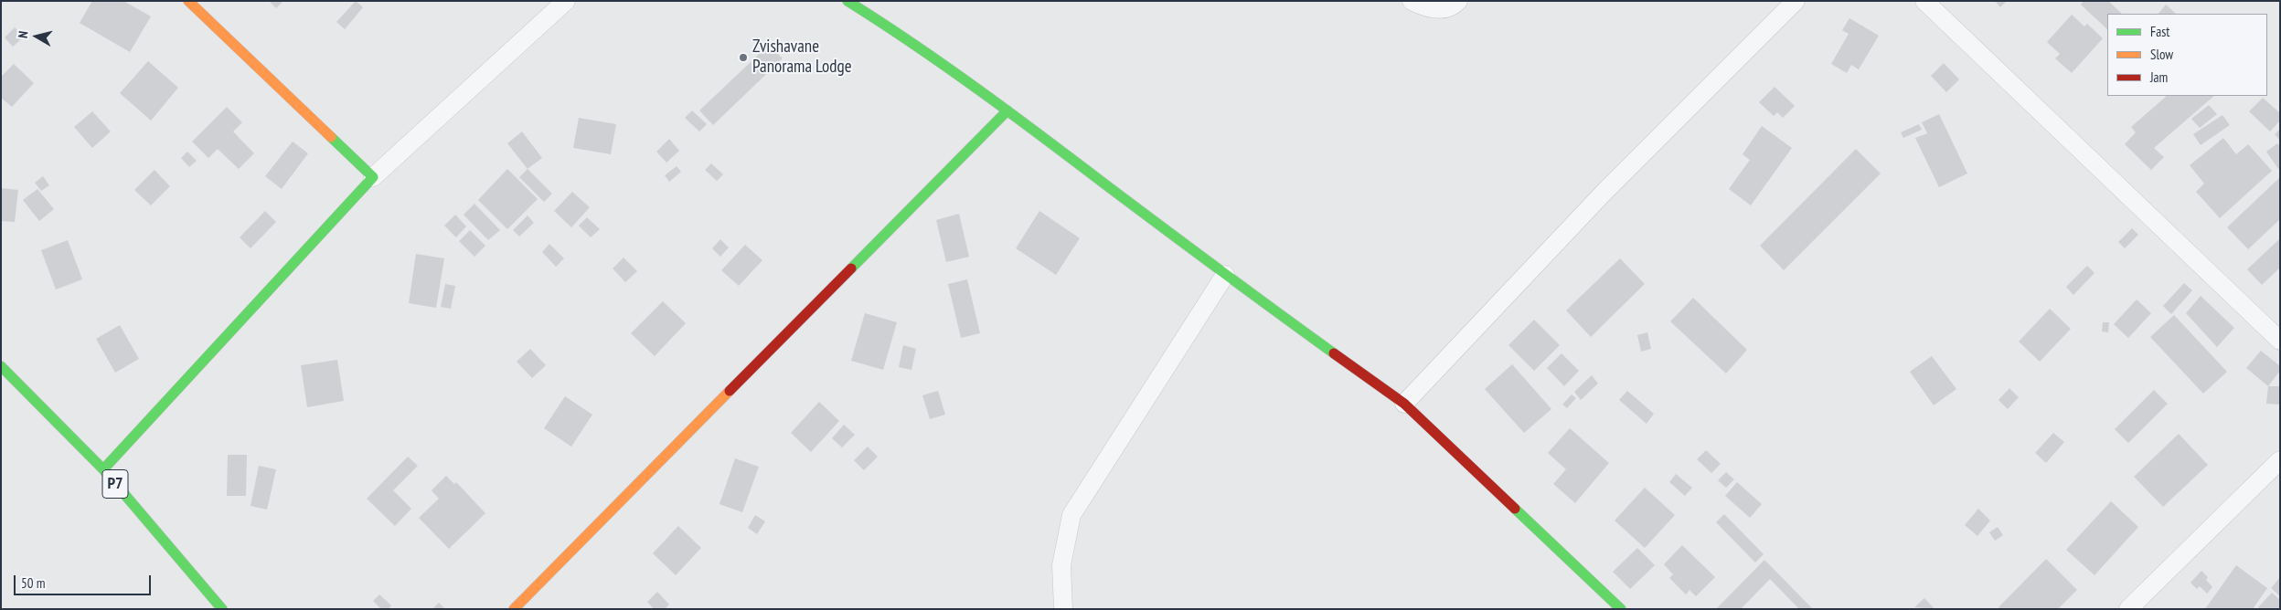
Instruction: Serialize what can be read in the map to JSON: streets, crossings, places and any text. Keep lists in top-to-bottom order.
{
  "streets": {
    "main road": ["P7"]
  },
  "places": ["Zvishavane Panorama Lodge"],
  "legend": ["Fast", "Slow", "Jam"],
  "scale_bar": "50 m",
  "north": "left"
}
